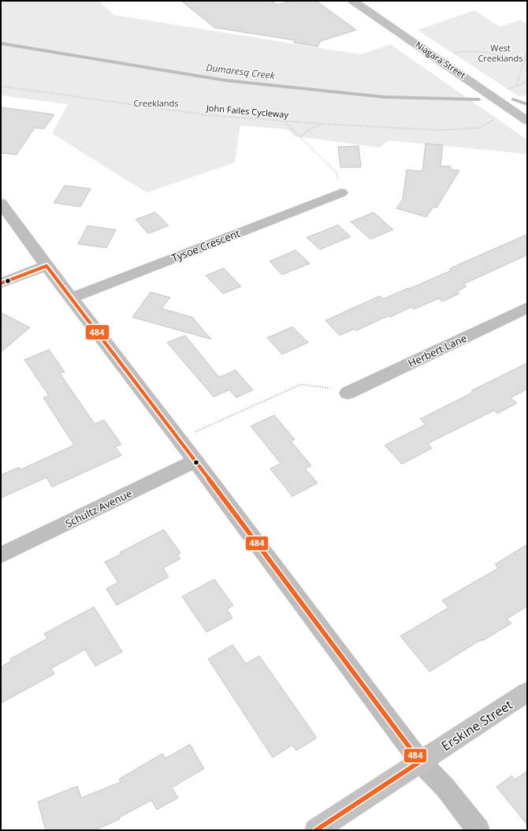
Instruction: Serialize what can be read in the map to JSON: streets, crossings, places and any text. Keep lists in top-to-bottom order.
{
  "streets": {
    "street": [
      "Niagara Street",
      "Tysoe Crescent",
      "Herbert Lane",
      "Schultz Avenue",
      "Erskine Street"
    ],
    "path": ["John Failes Cycleway"]
  },
  "water": ["Dumaresq Creek"],
  "parks": ["West Creeklands", "Creeklands"],
  "lines": ["transit line 484"]
}
